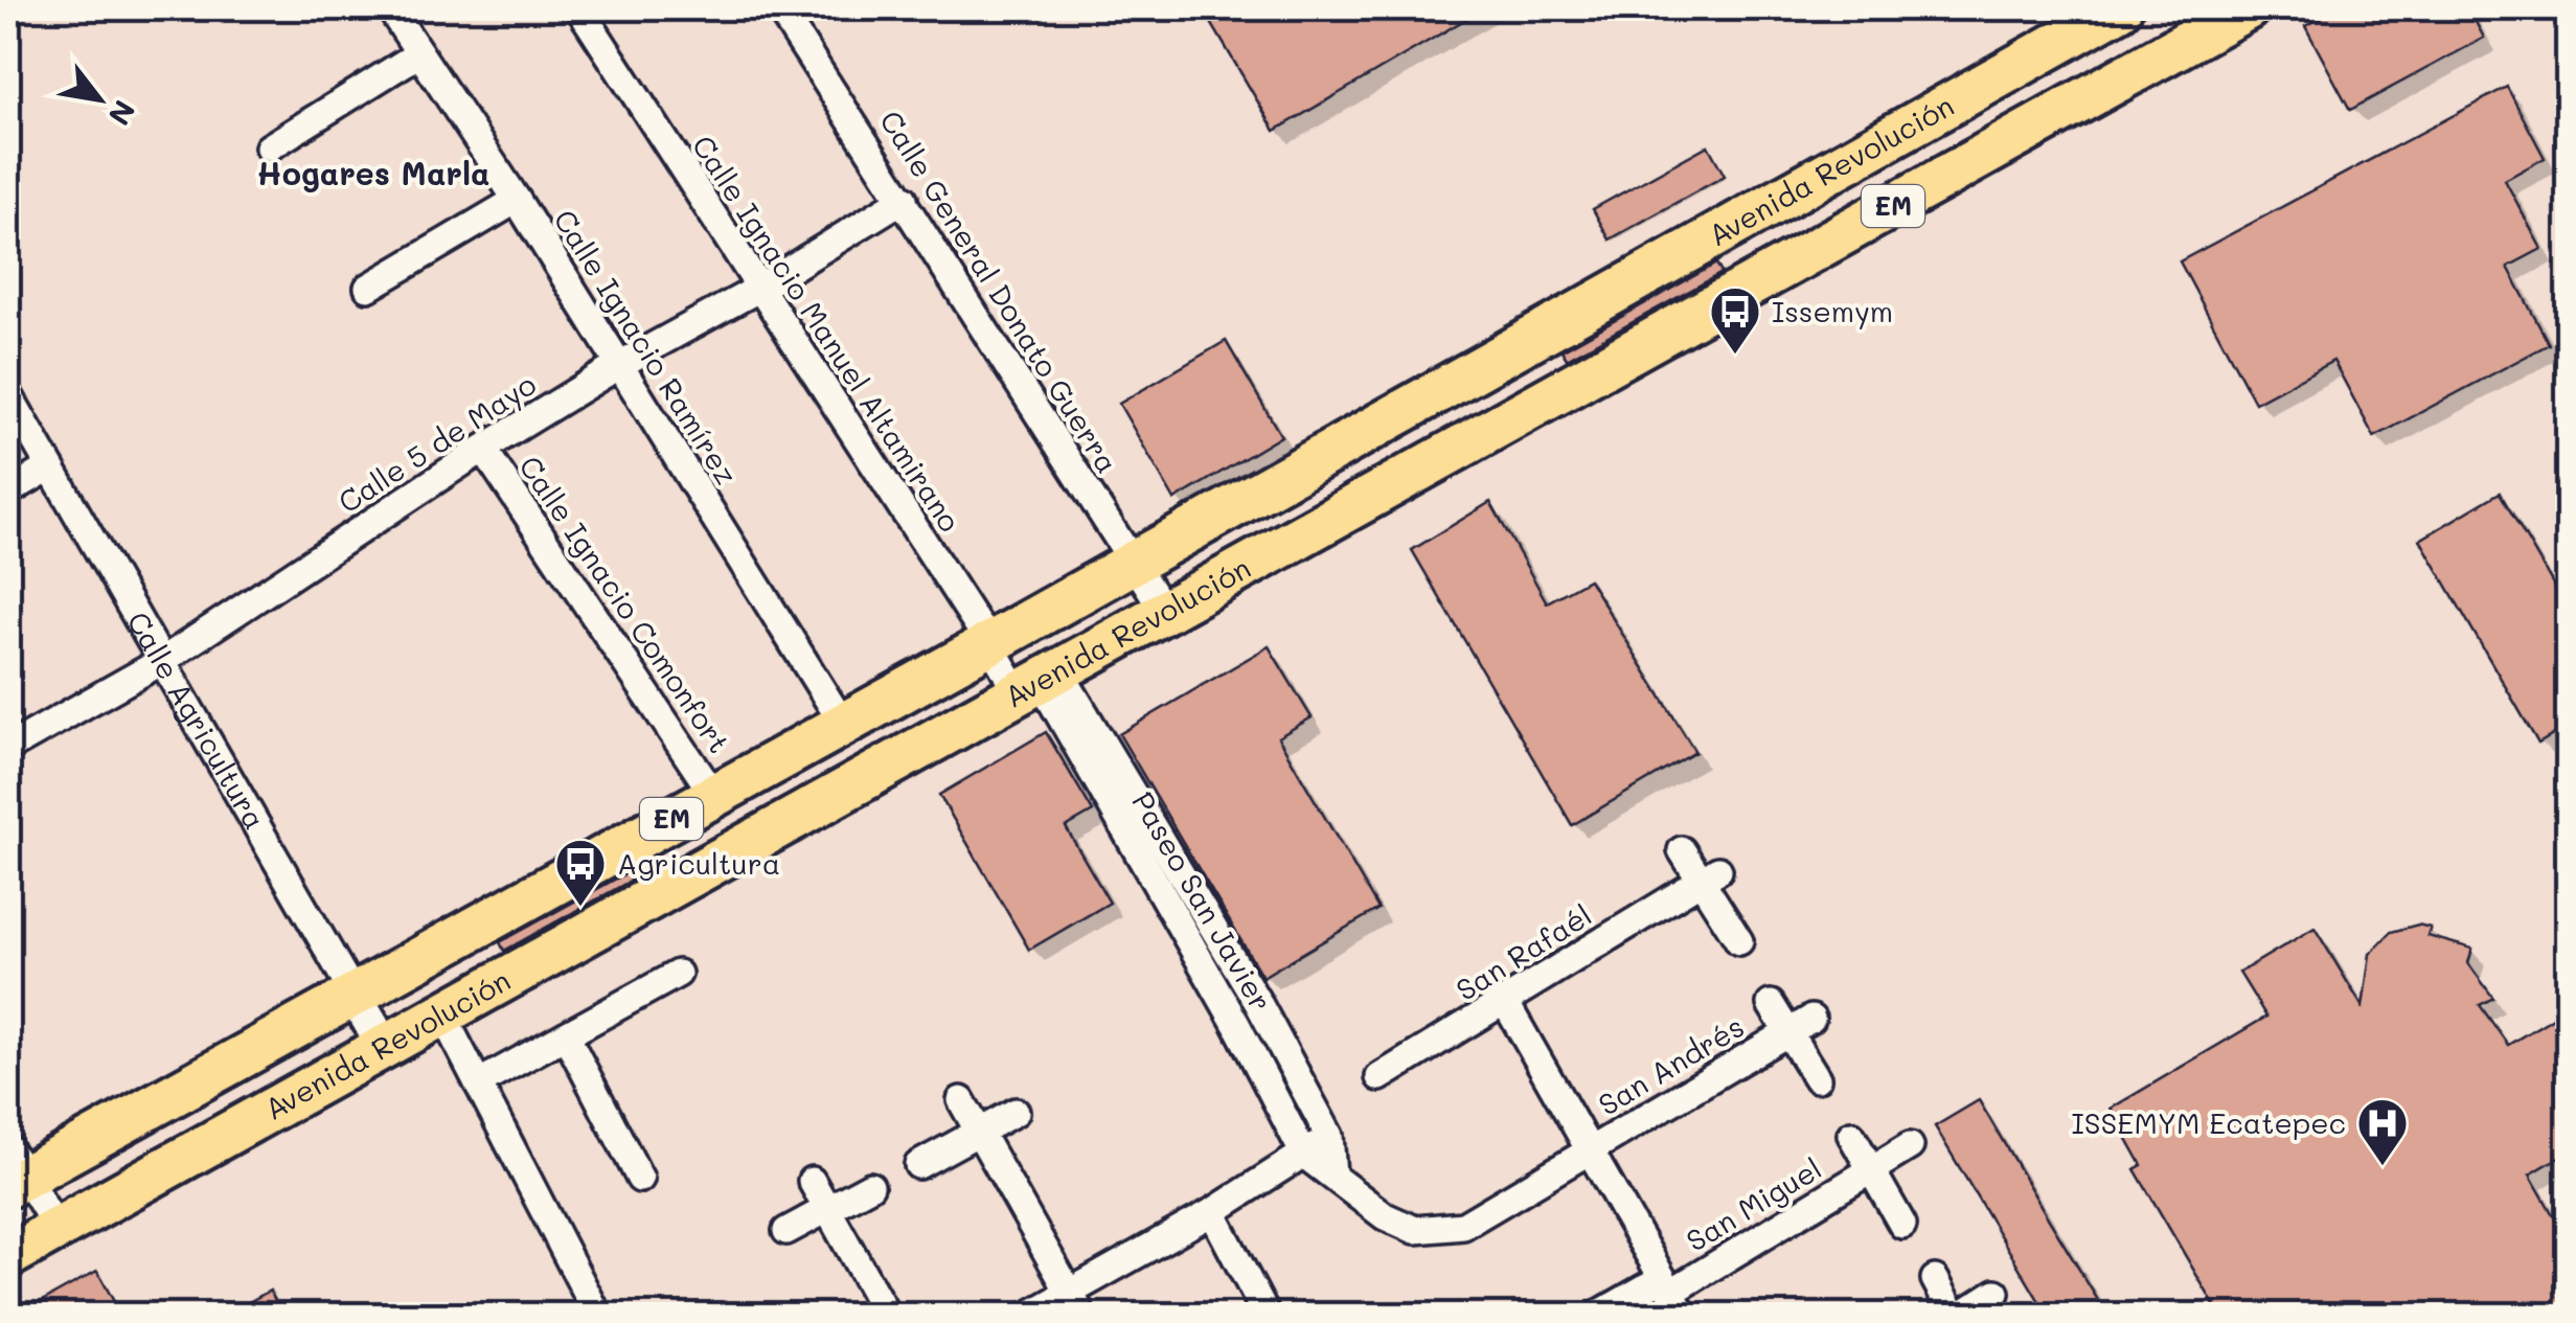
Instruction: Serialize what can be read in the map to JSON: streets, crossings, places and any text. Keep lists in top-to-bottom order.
{
  "streets": {
    "main road": ["Avenida Revolución", "EM"],
    "street": [
      "Calle General Donato Guerra",
      "Calle Ignacio Manuel Altamirano",
      "Calle Ignacio Ramírez",
      "Calle 5 de Mayo",
      "Calle Ignacio Comonfort",
      "Calle Agricultura",
      "Paseo San Javier",
      "San Rafaél",
      "San Andrés",
      "San Miguel"
    ]
  },
  "crossings": [
    ["Avenida Revolución", "Calle General Donato Guerra"],
    ["Avenida Revolución", "Calle Ignacio Manuel Altamirano"],
    ["Avenida Revolución", "Calle Ignacio Ramírez"],
    ["Avenida Revolución", "Calle Ignacio Comonfort"],
    ["Avenida Revolución", "Calle Agricultura"],
    ["Avenida Revolución", "Paseo San Javier"],
    ["Calle General Donato Guerra", "Calle 5 de Mayo"],
    ["Calle Ignacio Manuel Altamirano", "Calle 5 de Mayo"],
    ["Calle Ignacio Manuel Altamirano", "Paseo San Javier"],
    ["Calle Ignacio Ramírez", "Calle 5 de Mayo"],
    ["Calle 5 de Mayo", "Calle Ignacio Comonfort"],
    ["Calle 5 de Mayo", "Calle Agricultura"],
    ["Paseo San Javier", "San Andrés"]
  ],
  "districts": ["Hogares Marla"],
  "places": {
    "bus stop": ["Issemym", "Agricultura"],
    "hospital": ["ISSEMYM Ecatepec"]
  },
  "north": "bottom right"
}
